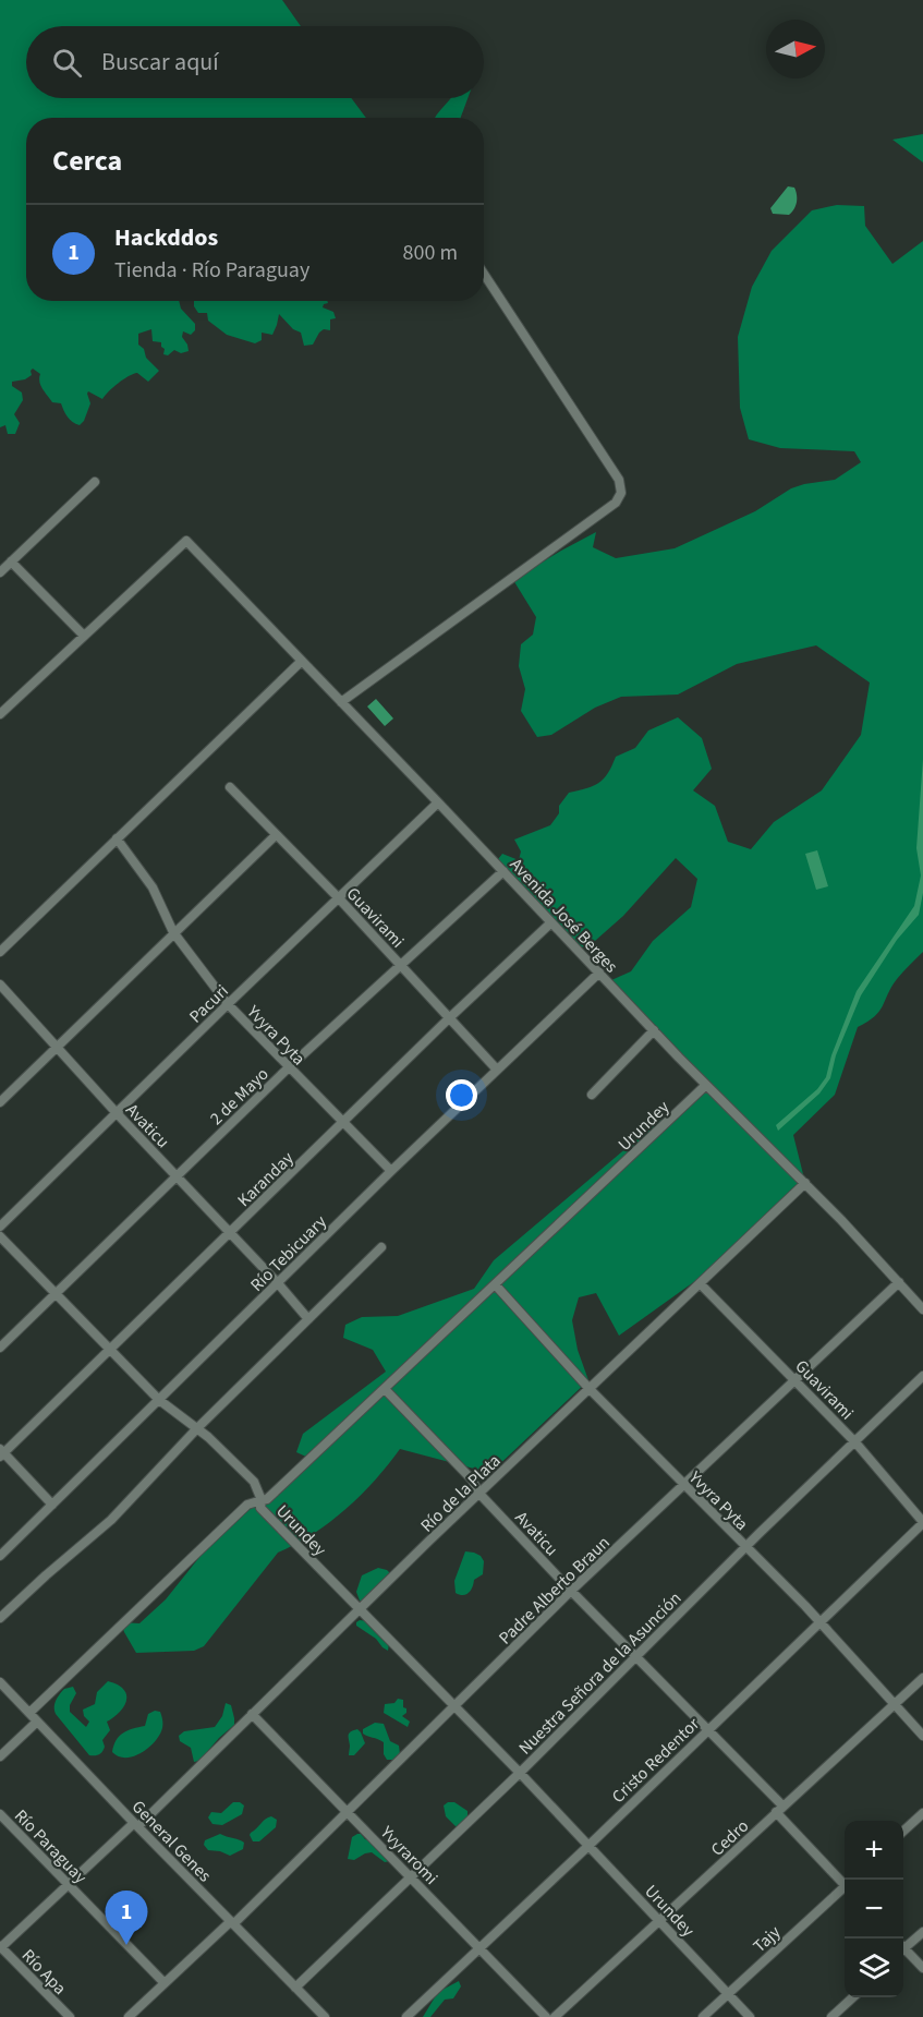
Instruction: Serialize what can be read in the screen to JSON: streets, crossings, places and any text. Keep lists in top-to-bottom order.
{
  "streets": {
    "street": [
      "Avenida José Berges",
      "Guavirami",
      "Pacuri",
      "Yvyra Pyta",
      "2 de Mayo",
      "Avaticu",
      "Urundey",
      "Karanday",
      "Río Tebicuary",
      "Río de la Plata",
      "Padre Alberto Braun",
      "Nuestra Señora de la Asunción",
      "Cristo Redentor",
      "Cedro",
      "General Genes",
      "Río Paraguay",
      "Yvyraromi",
      "Tajy",
      "Río Apa"
    ]
  },
  "crossings": [
    ["Avenida José Berges", "Pacuri"],
    ["Avenida José Berges", "2 de Mayo"],
    ["Avenida José Berges", "Urundey"],
    ["Avenida José Berges", "Karanday"],
    ["Avenida José Berges", "Río Tebicuary"],
    ["Avenida José Berges", "Río de la Plata"],
    ["Avenida José Berges", "Padre Alberto Braun"],
    ["Guavirami", "Pacuri"],
    ["Guavirami", "2 de Mayo"],
    ["Guavirami", "Karanday"],
    ["Guavirami", "Río Tebicuary"],
    ["Guavirami", "Río de la Plata"],
    ["Guavirami", "Padre Alberto Braun"],
    ["Guavirami", "Nuestra Señora de la Asunción"],
    ["Guavirami", "Cristo Redentor"],
    ["Pacuri", "Yvyra Pyta"],
    ["Pacuri", "Avaticu"],
    ["Yvyra Pyta", "2 de Mayo"],
    ["Yvyra Pyta", "Urundey"],
    ["Yvyra Pyta", "Karanday"],
    ["Yvyra Pyta", "Río Tebicuary"],
    ["Yvyra Pyta", "Río de la Plata"],
    ["Yvyra Pyta", "Padre Alberto Braun"],
    ["Yvyra Pyta", "Nuestra Señora de la Asunción"],
    ["Yvyra Pyta", "Cristo Redentor"],
    ["Yvyra Pyta", "Cedro"],
    ["2 de Mayo", "Avaticu"],
    ["Avaticu", "Urundey"],
    ["Avaticu", "Karanday"],
    ["Avaticu", "Río Tebicuary"],
    ["Avaticu", "Río de la Plata"],
    ["Avaticu", "Padre Alberto Braun"],
    ["Avaticu", "Nuestra Señora de la Asunción"],
    ["Avaticu", "Cristo Redentor"],
    ["Avaticu", "Cedro"],
    ["Urundey", "Río de la Plata"],
    ["Urundey", "Padre Alberto Braun"],
    ["Urundey", "Nuestra Señora de la Asunción"],
    ["Urundey", "Cristo Redentor"],
    ["Urundey", "Cedro"],
    ["Urundey", "Tajy"],
    ["Río de la Plata", "General Genes"],
    ["Río de la Plata", "Río Paraguay"],
    ["Río de la Plata", "Yvyraromi"],
    ["Río de la Plata", "Río Apa"],
    ["Padre Alberto Braun", "General Genes"],
    ["Padre Alberto Braun", "Río Paraguay"],
    ["Padre Alberto Braun", "Yvyraromi"],
    ["Nuestra Señora de la Asunción", "General Genes"],
    ["Nuestra Señora de la Asunción", "Yvyraromi"],
    ["Cristo Redentor", "Yvyraromi"]
  ],
  "north": "right",
  "page": {
    "search": "Buscar aquí",
    "heading": "Cerca",
    "list": [
      {
        "mark": "1",
        "name": "Hackddos",
        "note": "Tienda · Río Paraguay",
        "value": "800 m"
      }
    ],
    "map_buttons": ["+", "−"],
    "pins": "1"
  }
}
